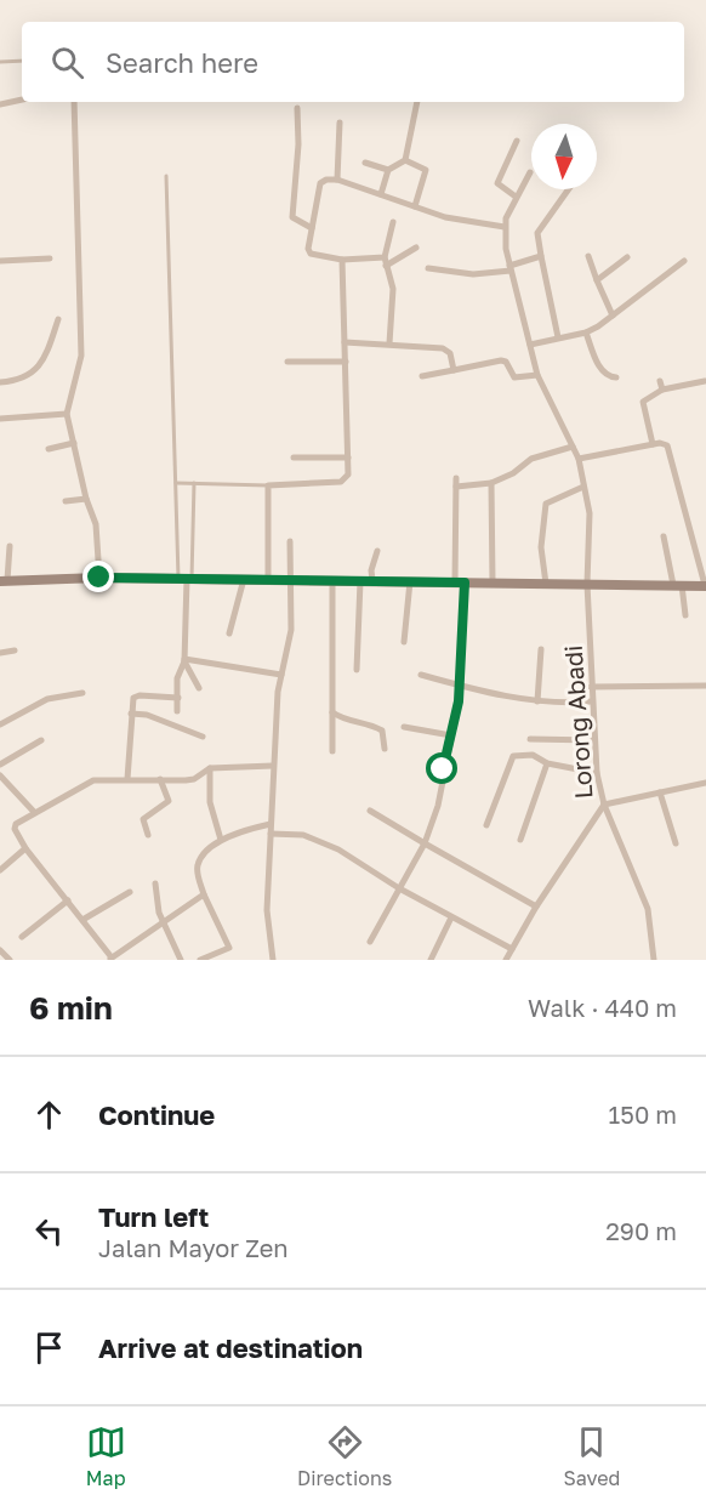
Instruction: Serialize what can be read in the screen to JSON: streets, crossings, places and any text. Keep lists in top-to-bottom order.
{
  "streets": {
    "street": ["Lorong Abadi"]
  },
  "north": "bottom",
  "page": {
    "search": "Search here",
    "heading": ["6 min", "Walk · 440 m"],
    "list": [
      ["Continue", "150 m"],
      ["Turn left", "Jalan Mayor Zen", "290 m"],
      "Arrive at destination"
    ],
    "nav": ["Map", "Directions", "Saved"]
  }
}
